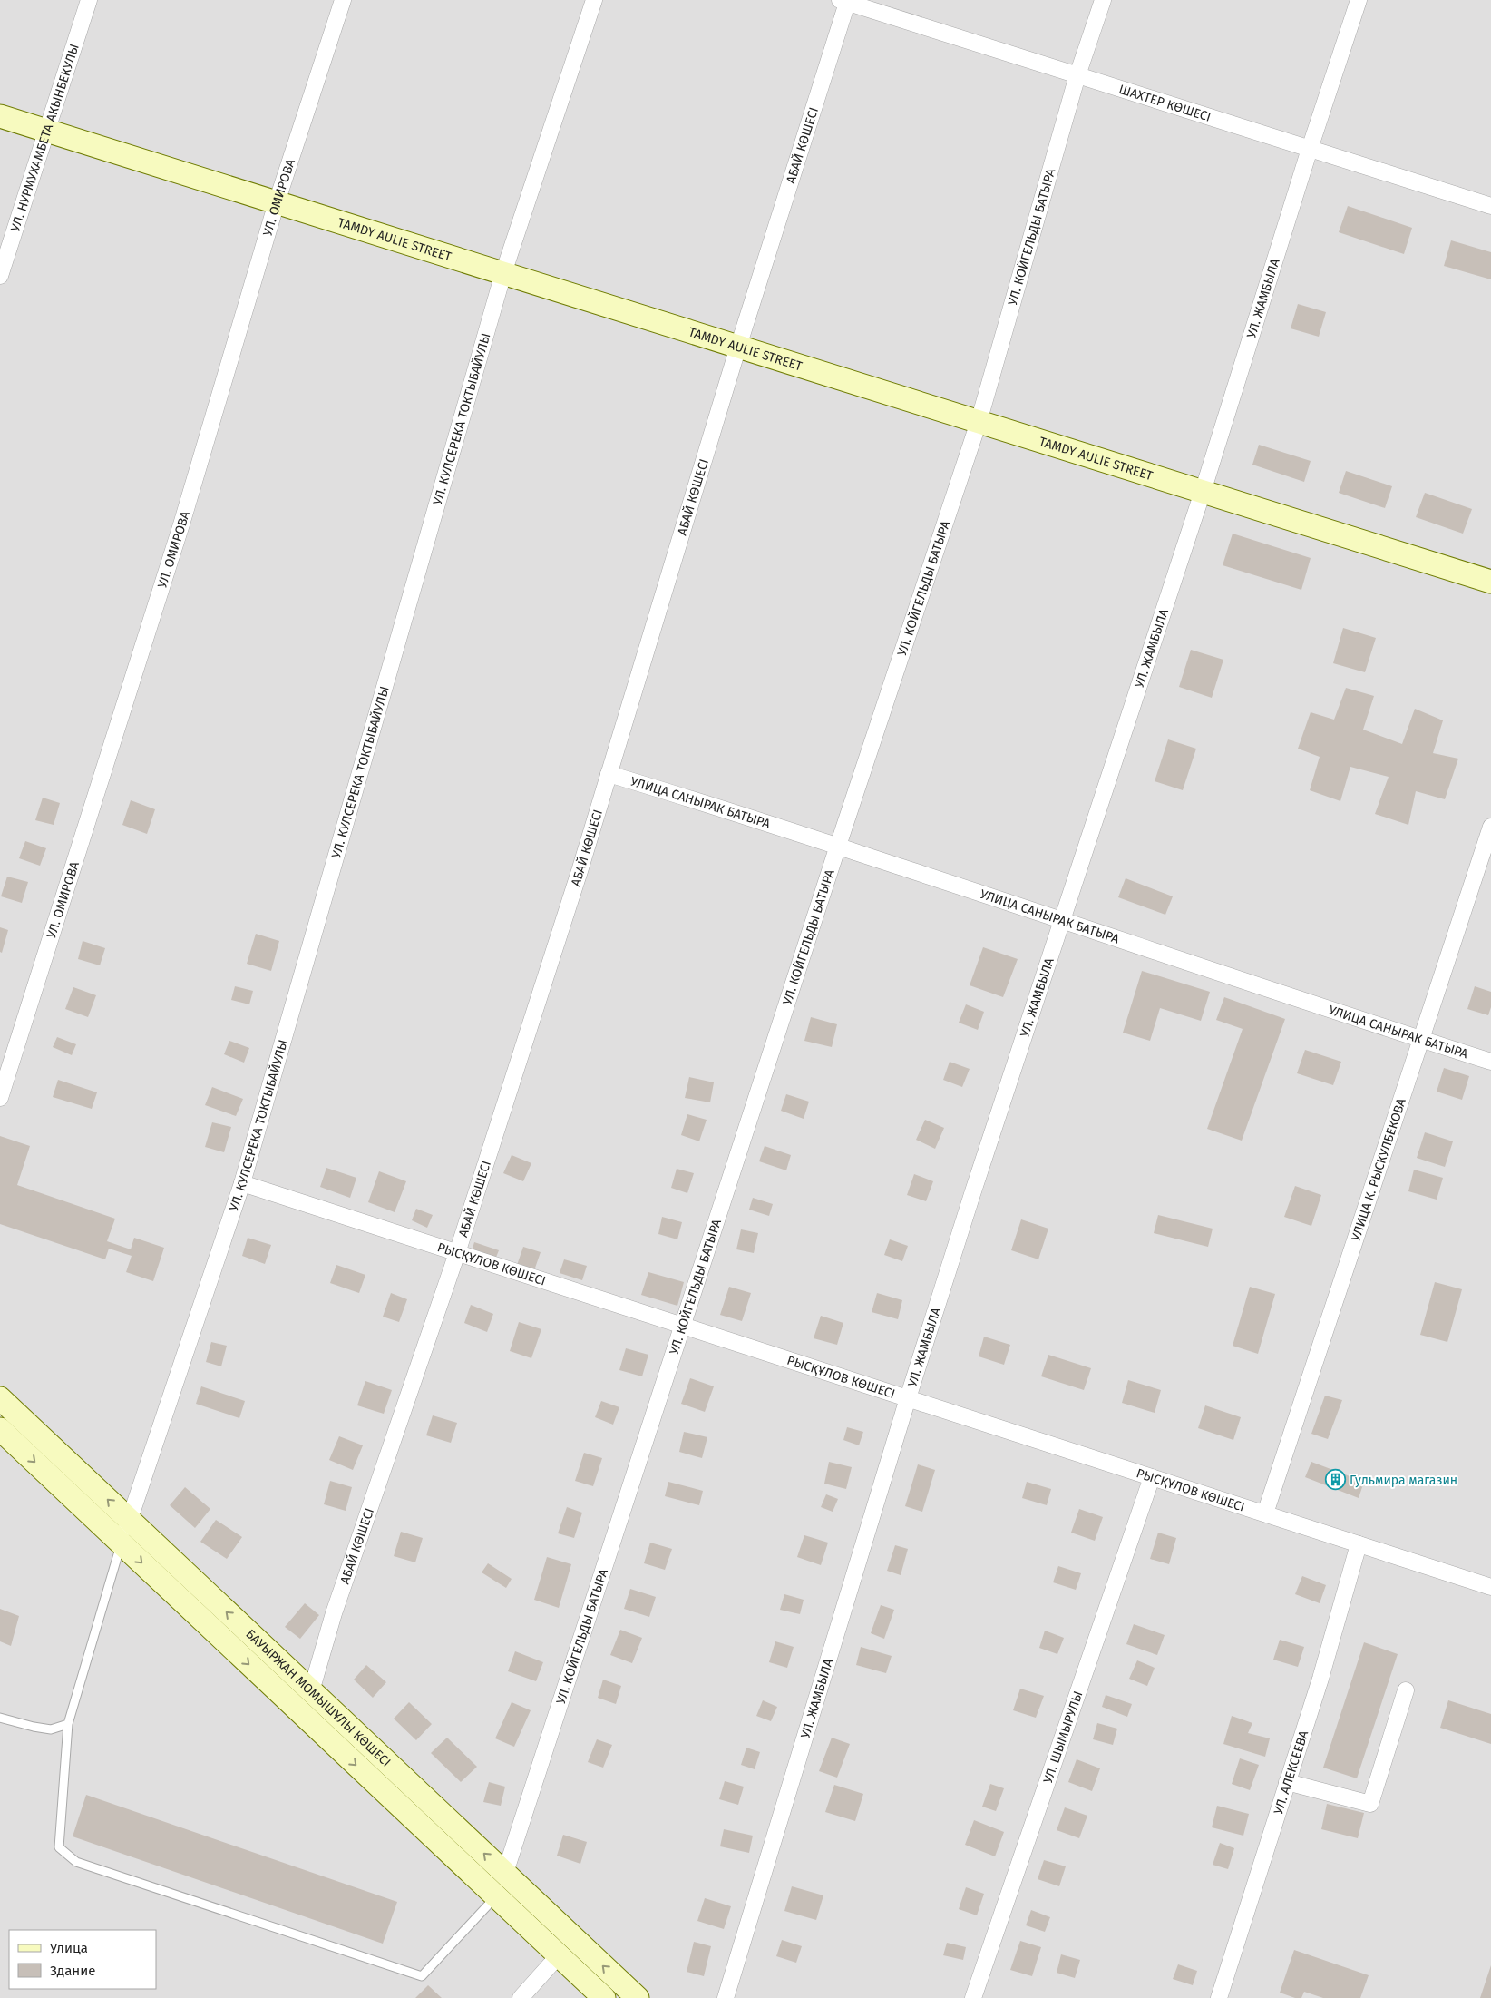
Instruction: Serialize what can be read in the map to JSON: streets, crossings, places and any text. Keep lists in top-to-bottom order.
{
  "streets": {
    "street": [
      "ШАХТЕР КӨШЕСІ",
      "УЛ. НУРМУХАМБЕТА АКЫНБЕКУЛЫ",
      "АБАЙ КӨШЕСІ",
      "УЛ. ОМИРОВА",
      "УЛ. КОЙГЕЛЬДЫ БАТЫРА",
      "TAMDY AULIE STREET",
      "УЛ. ЖАМБЫЛА",
      "УЛ. КУЛСЕРЕКА ТОКТЫБАЙУЛЫ",
      "УЛИЦА САНЫРАК БАТЫРА",
      "УЛИЦА К. РЫСКУЛБЕКОВА",
      "РЫСҚҰЛОВ КӨШЕСІ",
      "БАУЫРЖАН МОМЫШҰЛЫ КӨШЕСІ",
      "УЛ. ШЫМЫРУЛЫ",
      "УЛ. АЛЕКСЕЕВА"
    ]
  },
  "crossings": [
    ["ШАХТЕР КӨШЕСІ", "АБАЙ КӨШЕСІ"],
    ["ШАХТЕР КӨШЕСІ", "УЛ. КОЙГЕЛЬДЫ БАТЫРА"],
    ["ШАХТЕР КӨШЕСІ", "УЛ. ЖАМБЫЛА"],
    ["УЛ. НУРМУХАМБЕТА АКЫНБЕКУЛЫ", "TAMDY AULIE STREET"],
    ["АБАЙ КӨШЕСІ", "TAMDY AULIE STREET"],
    ["АБАЙ КӨШЕСІ", "УЛИЦА САНЫРАК БАТЫРА"],
    ["АБАЙ КӨШЕСІ", "РЫСҚҰЛОВ КӨШЕСІ"],
    ["АБАЙ КӨШЕСІ", "БАУЫРЖАН МОМЫШҰЛЫ КӨШЕСІ"],
    ["УЛ. ОМИРОВА", "TAMDY AULIE STREET"],
    ["УЛ. КОЙГЕЛЬДЫ БАТЫРА", "TAMDY AULIE STREET"],
    ["УЛ. КОЙГЕЛЬДЫ БАТЫРА", "УЛИЦА САНЫРАК БАТЫРА"],
    ["УЛ. КОЙГЕЛЬДЫ БАТЫРА", "РЫСҚҰЛОВ КӨШЕСІ"],
    ["УЛ. КОЙГЕЛЬДЫ БАТЫРА", "БАУЫРЖАН МОМЫШҰЛЫ КӨШЕСІ"],
    ["TAMDY AULIE STREET", "УЛ. ЖАМБЫЛА"],
    ["TAMDY AULIE STREET", "УЛ. КУЛСЕРЕКА ТОКТЫБАЙУЛЫ"],
    ["УЛ. ЖАМБЫЛА", "УЛИЦА САНЫРАК БАТЫРА"],
    ["УЛ. ЖАМБЫЛА", "РЫСҚҰЛОВ КӨШЕСІ"],
    ["УЛ. КУЛСЕРЕКА ТОКТЫБАЙУЛЫ", "РЫСҚҰЛОВ КӨШЕСІ"],
    ["УЛ. КУЛСЕРЕКА ТОКТЫБАЙУЛЫ", "БАУЫРЖАН МОМЫШҰЛЫ КӨШЕСІ"],
    ["УЛИЦА САНЫРАК БАТЫРА", "УЛИЦА К. РЫСКУЛБЕКОВА"],
    ["УЛИЦА К. РЫСКУЛБЕКОВА", "РЫСҚҰЛОВ КӨШЕСІ"],
    ["РЫСҚҰЛОВ КӨШЕСІ", "УЛ. ШЫМЫРУЛЫ"],
    ["РЫСҚҰЛОВ КӨШЕСІ", "УЛ. АЛЕКСЕЕВА"]
  ],
  "places": {
    "building": ["Гульмира магазин"]
  },
  "legend": ["Улица", "Здание"]
}
